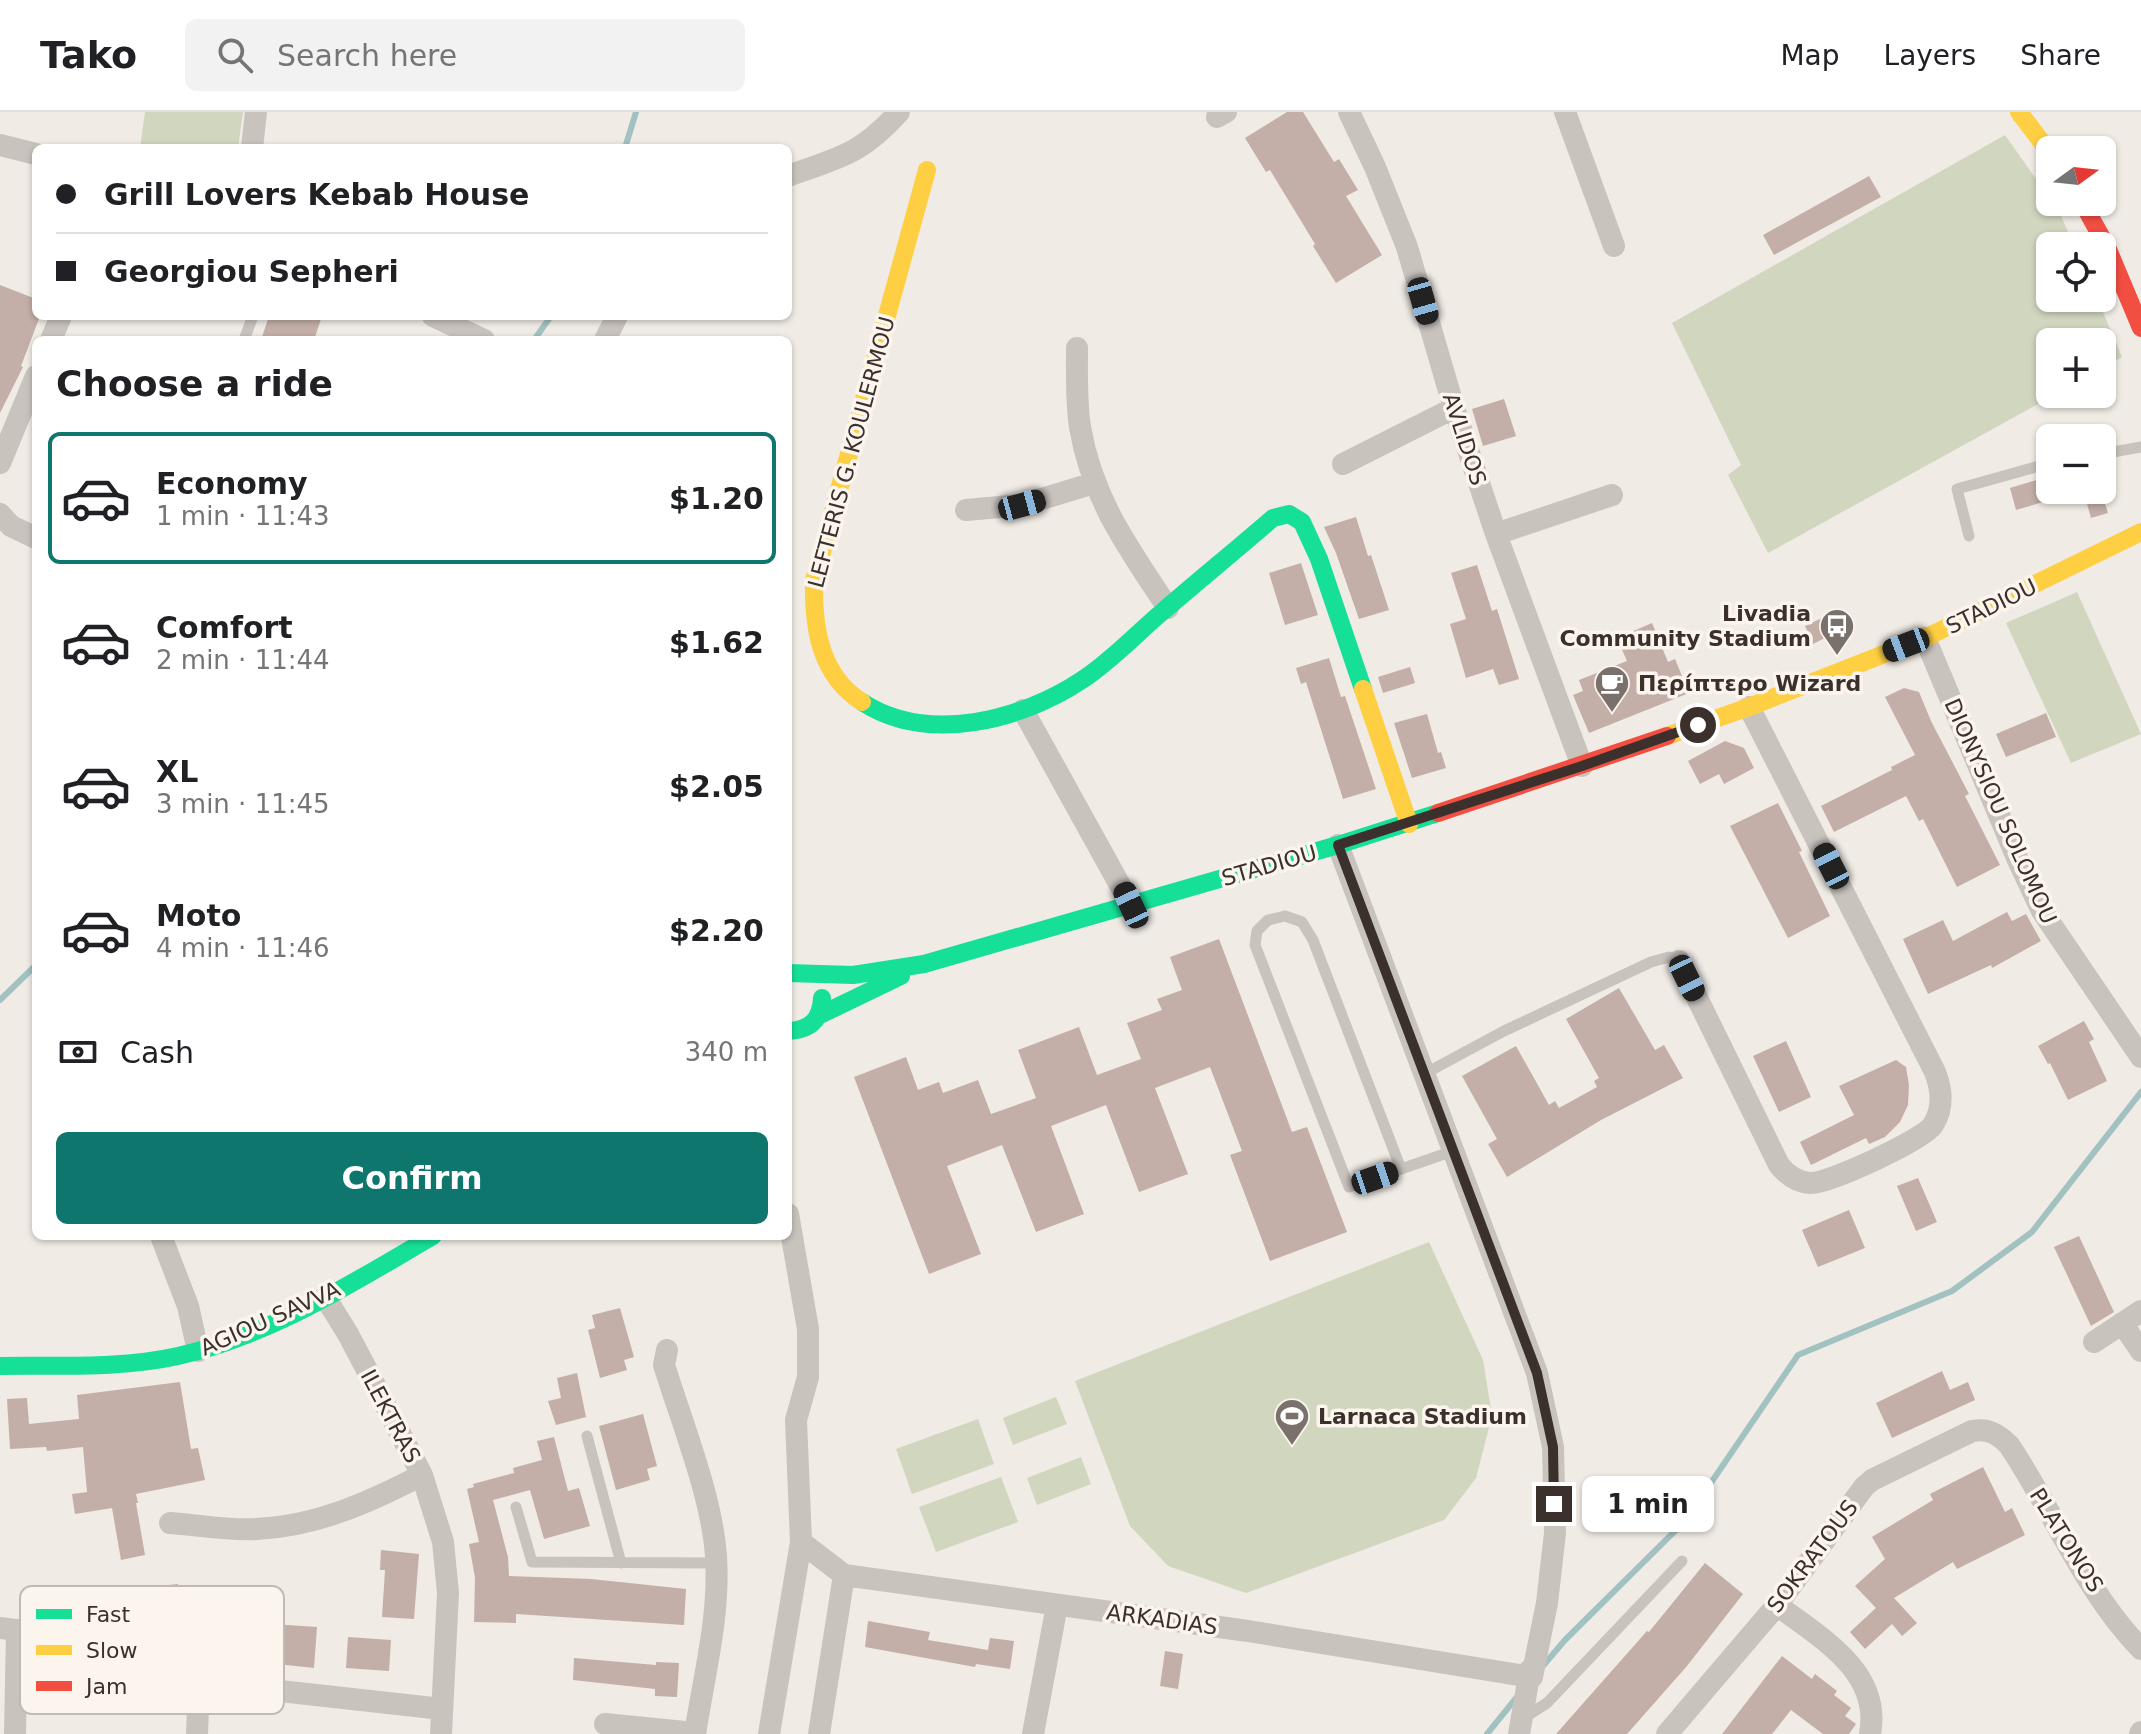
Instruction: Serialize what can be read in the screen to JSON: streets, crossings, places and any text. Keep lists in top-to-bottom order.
{
  "streets": {
    "street": [
      "AVLIDOS",
      "LEFTERIS G. KOULERMOU",
      "STADIOU",
      "DIONYSIOU SOLOMOU",
      "AGIOU SAVVA",
      "ILEKTRAS",
      "PLATONOS",
      "SOKRATOUS",
      "ARKADIAS"
    ]
  },
  "crossings": [
    ["AVLIDOS", "STADIOU"],
    ["LEFTERIS G. KOULERMOU", "STADIOU"],
    ["STADIOU", "DIONYSIOU SOLOMOU"],
    ["AGIOU SAVVA", "ILEKTRAS"],
    ["PLATONOS", "SOKRATOUS"]
  ],
  "places": {
    "bus stop": ["Livadia Community Stadium"],
    "cafe": ["Περίπτερο Wizard"],
    "sports": ["Larnaca Stadium"]
  },
  "legend": ["Fast", "Slow", "Jam"],
  "north": "right",
  "page": {
    "header": "Tako",
    "search": "Search here",
    "nav": ["Map", "Layers", "Share"],
    "map_buttons": ["+", "−"],
    "banner": ["Grill Lovers Kebab House", "Georgiou Sepheri"],
    "heading": "Choose a ride",
    "list": [
      {
        "name": "Economy",
        "note": "1 min · 11:43",
        "value": "$1.20"
      },
      {
        "name": "Comfort",
        "note": "2 min · 11:44",
        "value": "$1.62"
      },
      {
        "name": "XL",
        "note": "3 min · 11:45",
        "value": "$2.05"
      },
      {
        "name": "Moto",
        "note": "4 min · 11:46",
        "value": "$2.20"
      }
    ],
    "pay": ["Cash", "340 m"],
    "buttons": "Confirm",
    "bubble": "1 min"
  }
}
